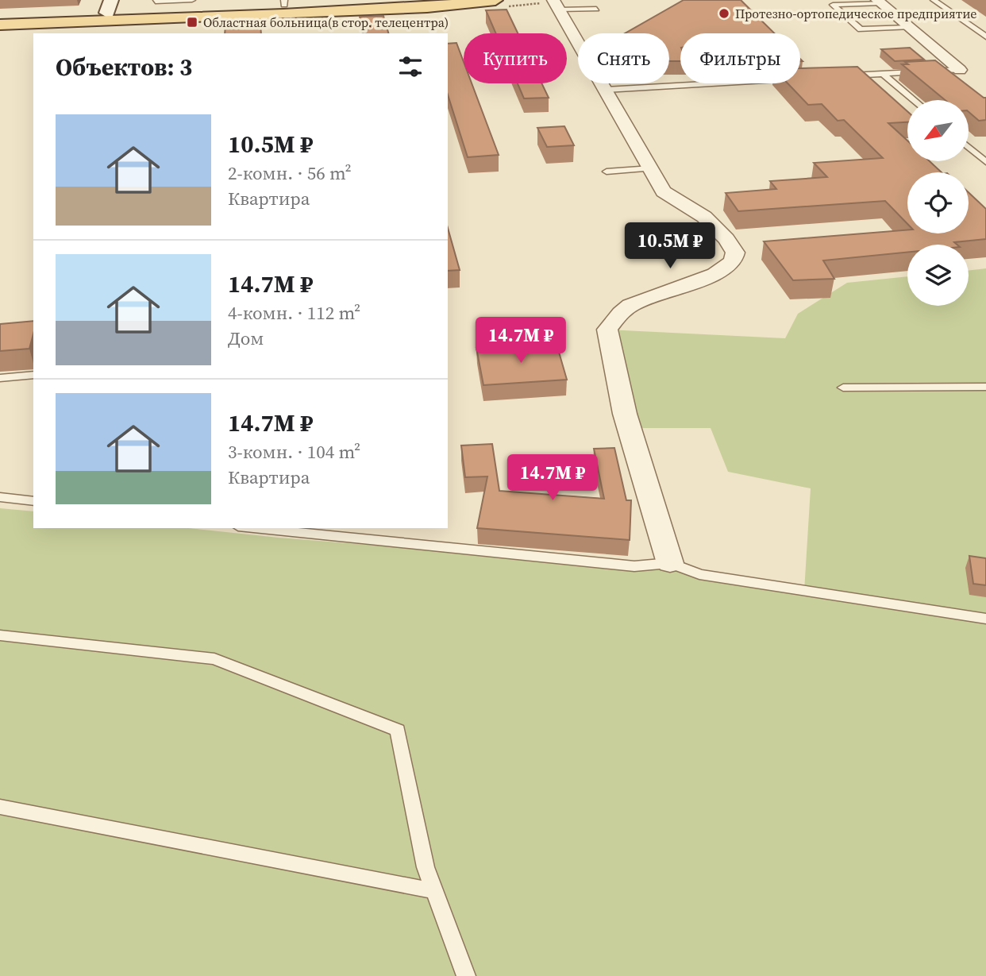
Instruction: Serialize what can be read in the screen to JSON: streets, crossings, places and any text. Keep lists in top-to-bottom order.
{
  "places": {
    "other": ["Протезно-ортопедическое предприятие"],
    "transit": ["Областная больница(в стор. телецентра)"]
  },
  "north": "bottom left",
  "page": {
    "chip": ["Купить", "Снять", "Фильтры"],
    "heading": "Объектов: 3",
    "list": [
      {
        "name": "10.5M ₽",
        "note": "2-комн. · 56 m² · Квартира"
      },
      {
        "name": "14.7M ₽",
        "note": "4-комн. · 112 m² · Дом"
      },
      {
        "name": "14.7M ₽",
        "note": "3-комн. · 104 m² · Квартира"
      }
    ],
    "price": ["10.5M ₽", "14.7M ₽", "14.7M ₽"]
  }
}
